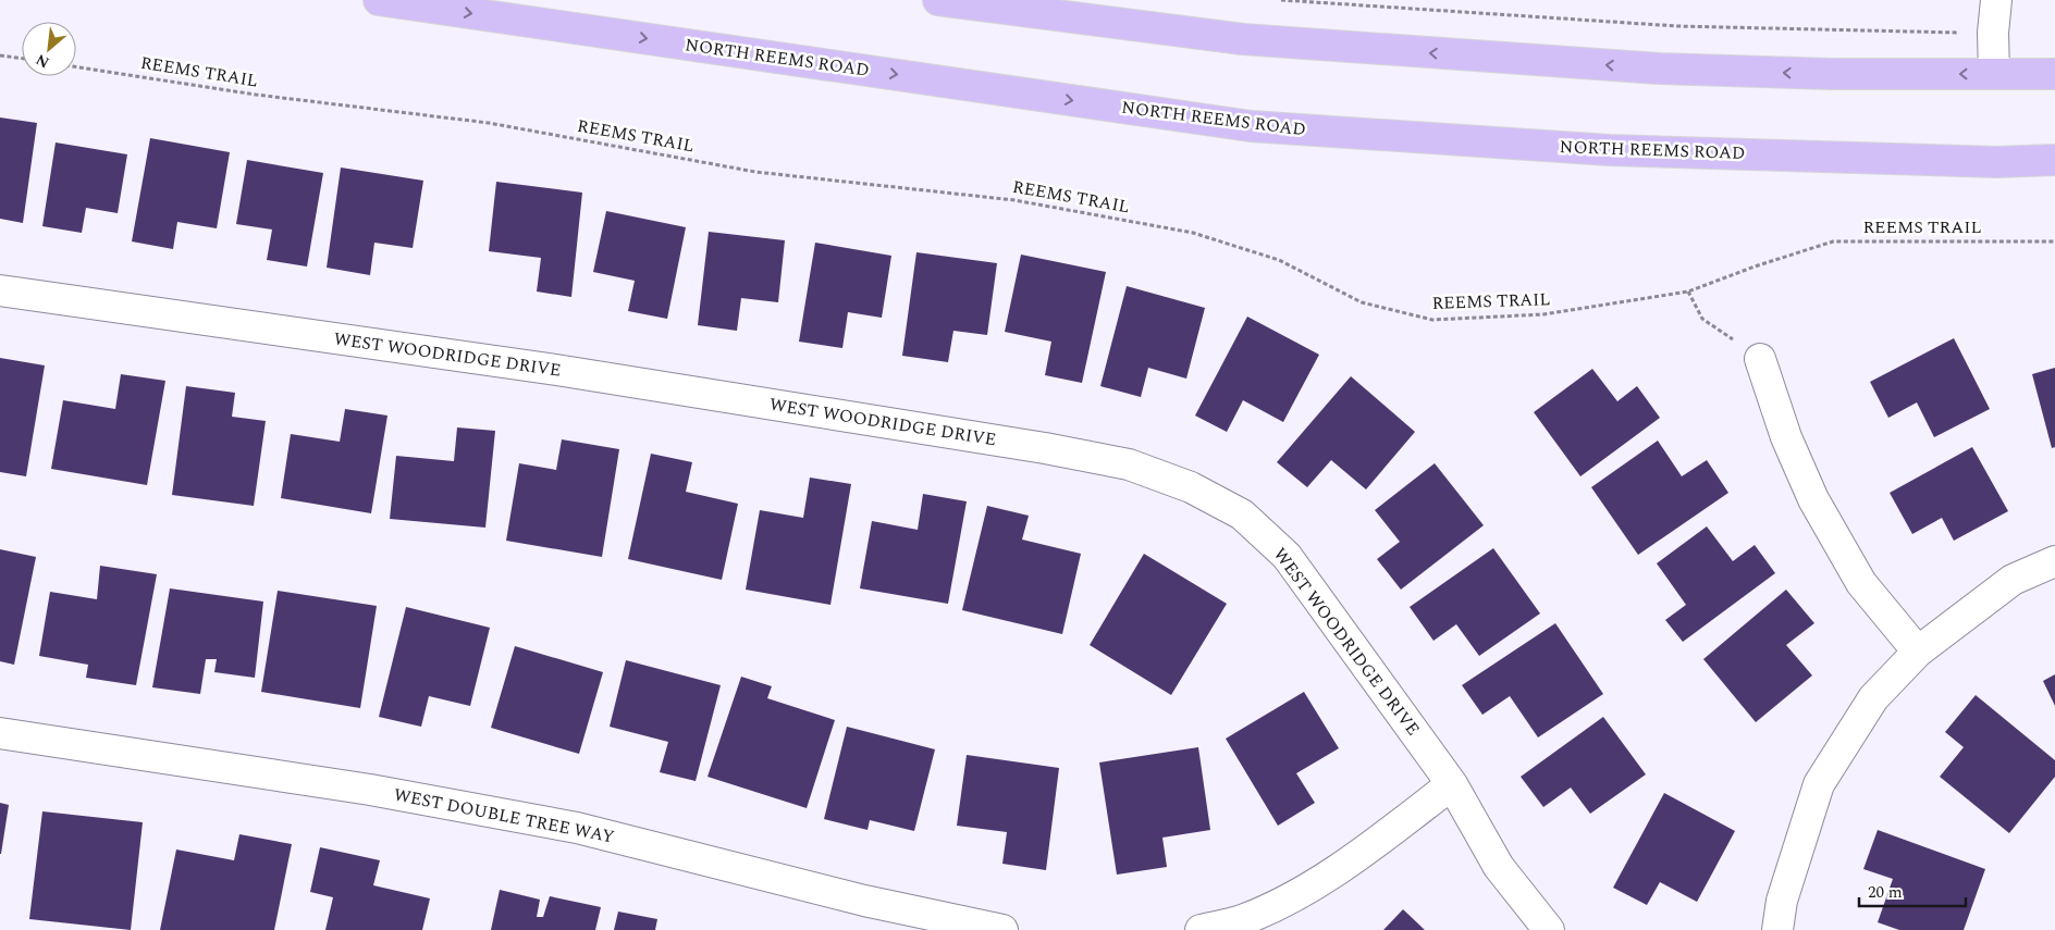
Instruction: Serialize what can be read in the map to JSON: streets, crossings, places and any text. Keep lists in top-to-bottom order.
{
  "streets": {
    "main road": ["NORTH REEMS ROAD"],
    "street": ["WEST WOODRIDGE DRIVE", "WEST DOUBLE TREE WAY"],
    "path": ["REEMS TRAIL"]
  },
  "scale_bar": "20 m",
  "north": "bottom left"
}
